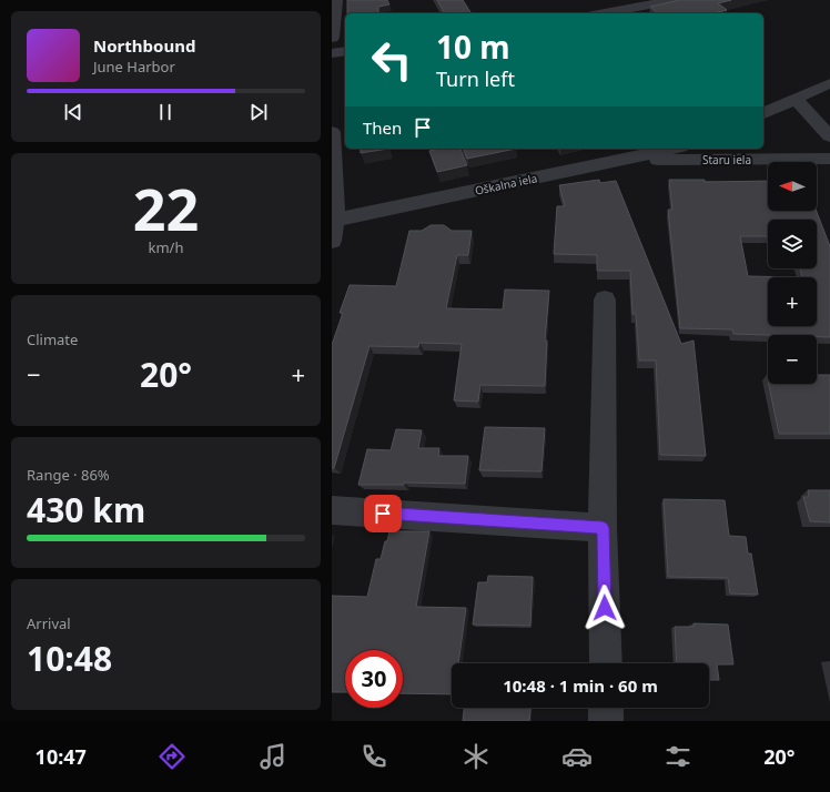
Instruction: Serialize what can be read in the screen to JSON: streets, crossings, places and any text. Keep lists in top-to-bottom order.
{
  "streets": {
    "street": ["Staru iela", "Oškalna iela"]
  },
  "crossings": [
    ["Staru iela", "Oškalna iela"]
  ],
  "north": "left",
  "page": {
    "turn": ["10 m", "Turn left"],
    "song": ["Northbound", "June Harbor"],
    "then": "Then",
    "tile": [
      ["22", "km/h"],
      "Climate",
      ["Range · 86%", "430 km"],
      ["Arrival", "10:48"]
    ],
    "map_buttons": ["+", "−"],
    "heat": ["−", "20°", "+"],
    "limit": "30",
    "trip": "10:48 · 1 min · 60 m",
    "tabs": ["10:47", "20°"]
  }
}
